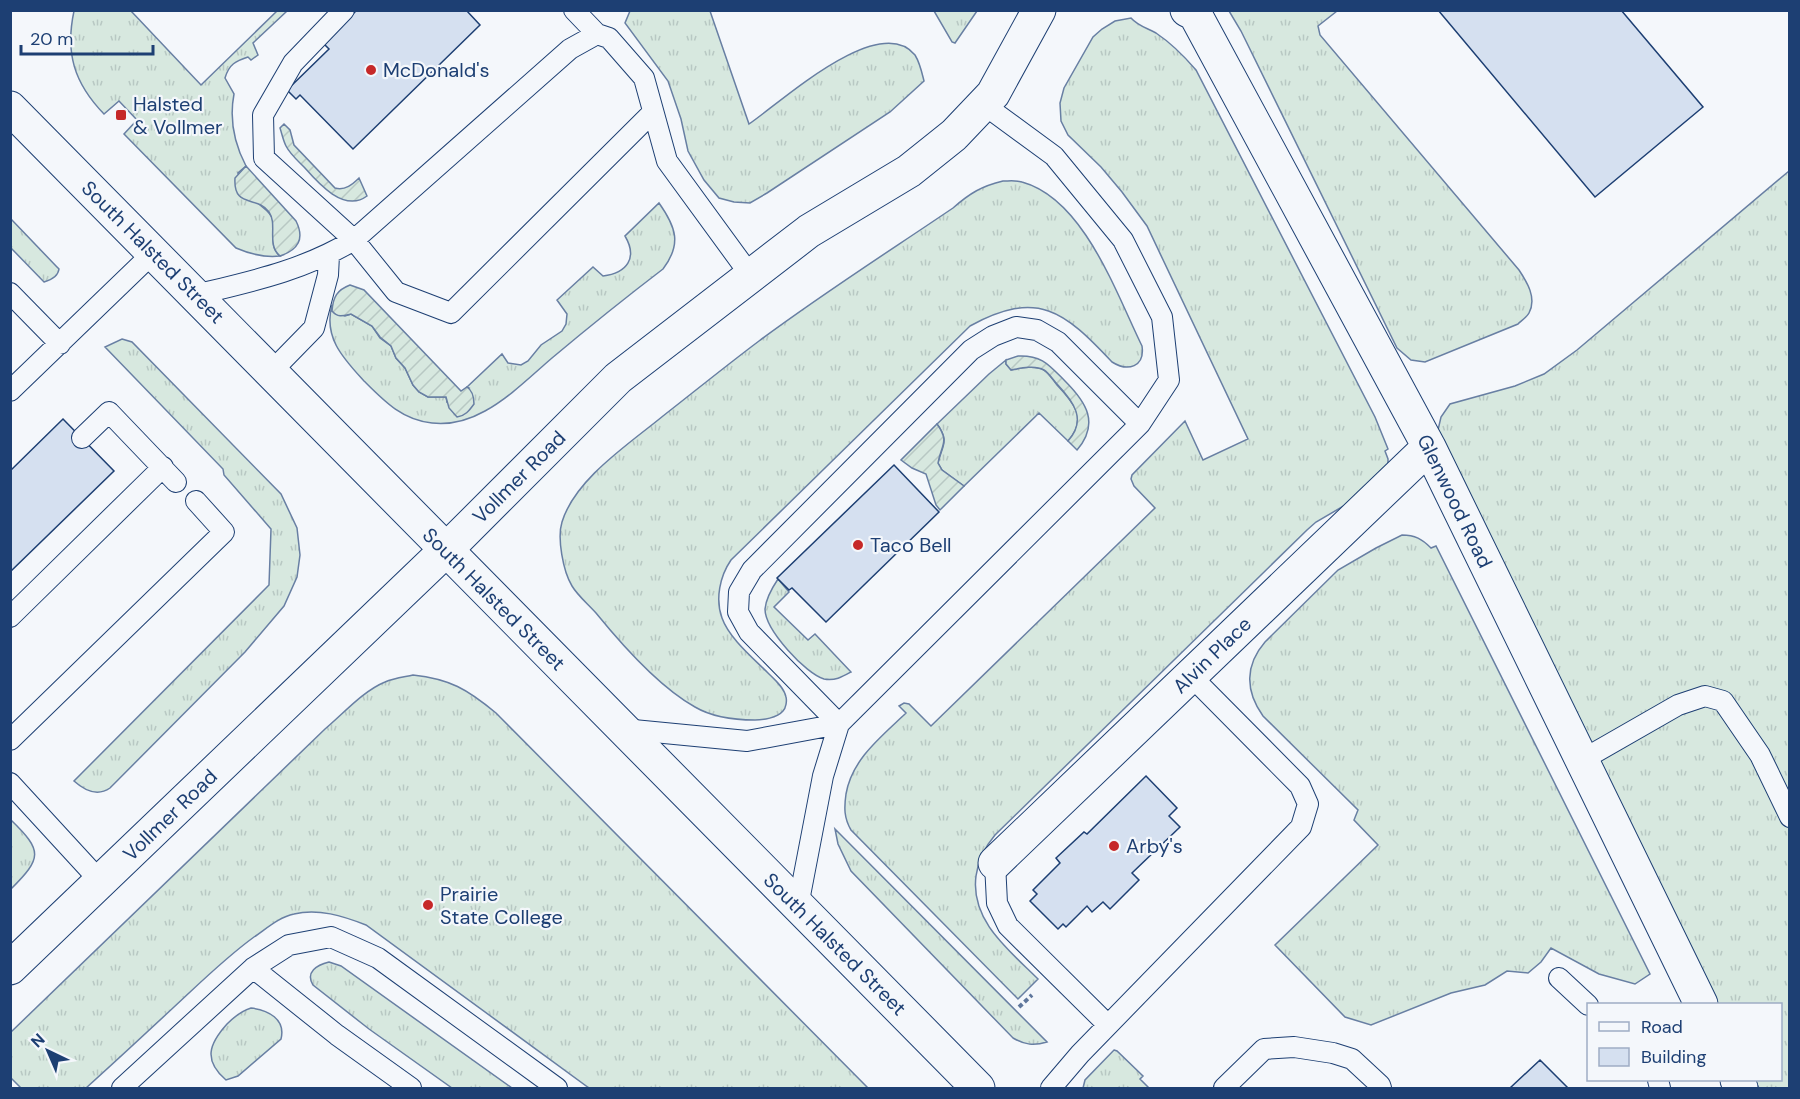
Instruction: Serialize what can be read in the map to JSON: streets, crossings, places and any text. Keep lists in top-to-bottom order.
{
  "streets": {
    "street": [
      "South Halsted Street",
      "Vollmer Road",
      "Glenwood Road",
      "Alvin Place"
    ]
  },
  "crossings": [
    ["South Halsted Street", "Vollmer Road"],
    ["Glenwood Road", "Alvin Place"]
  ],
  "places": {
    "other": [
      "McDonald's",
      "Taco Bell",
      "Arby's",
      "Prairie State College"
    ],
    "transit": ["Halsted & Vollmer"]
  },
  "legend": ["Road", "Building"],
  "scale_bar": "20 m",
  "north": "top left"
}
